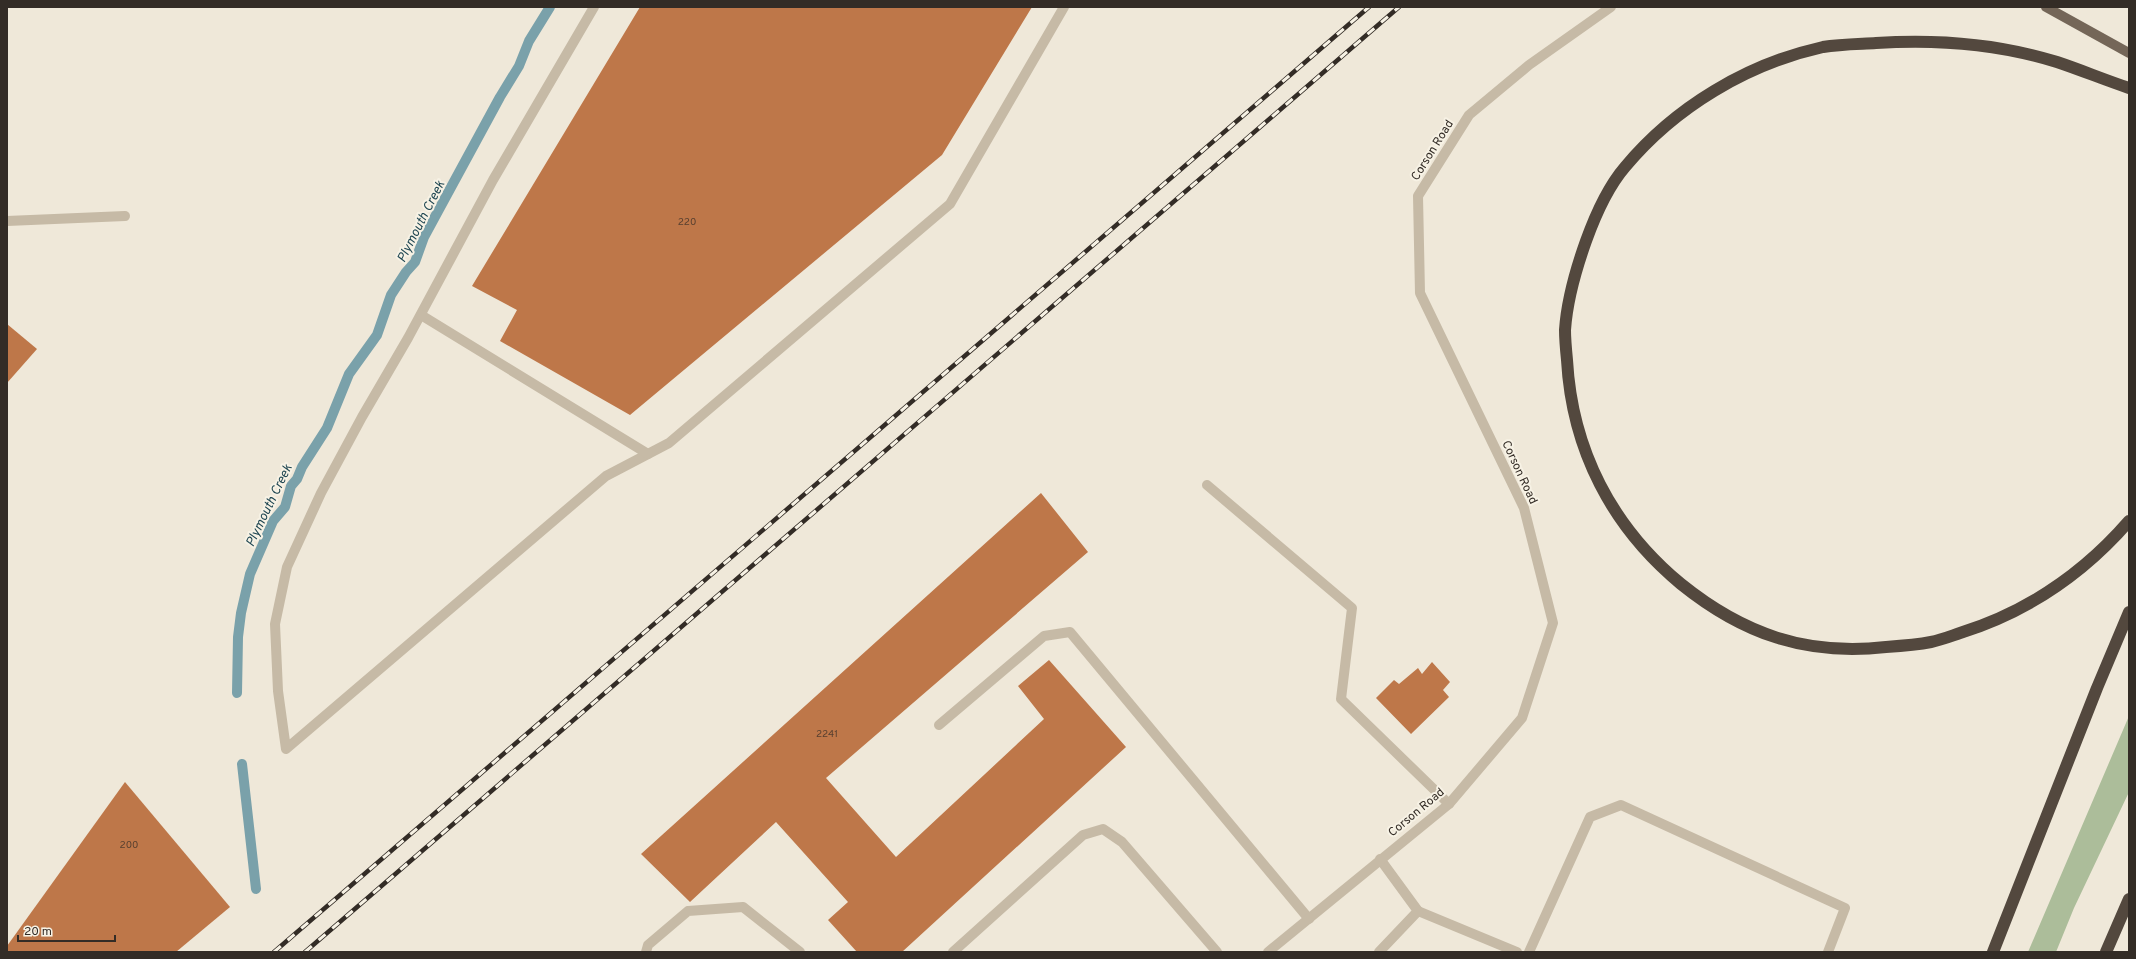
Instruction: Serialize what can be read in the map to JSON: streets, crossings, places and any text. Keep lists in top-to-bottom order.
{
  "streets": {
    "street": ["Corson Road"]
  },
  "water": ["Plymouth Creek"],
  "house_numbers": ["220", "2241", "200"],
  "scale_bar": "20 m"
}
